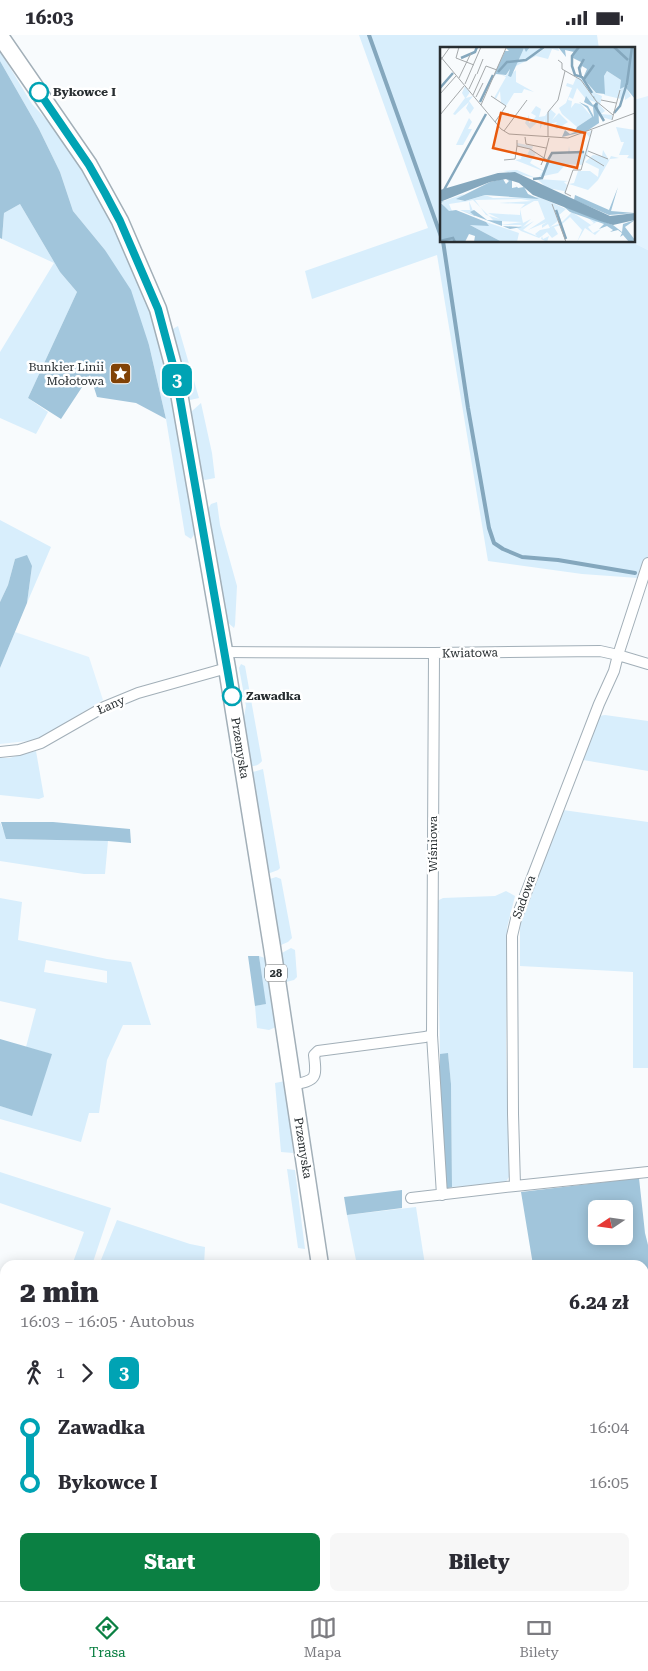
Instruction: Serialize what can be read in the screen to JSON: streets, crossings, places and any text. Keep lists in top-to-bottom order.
{
  "streets": {
    "main road": ["Przemyska", "28"],
    "street": [
      "Kwiatowa",
      "Łany",
      "Wiśniowa",
      "Sadowa"
    ]
  },
  "crossings": [
    ["Kwiatowa", "Łany"],
    ["Kwiatowa", "Przemyska"],
    ["Kwiatowa", "Wiśniowa"],
    ["Kwiatowa", "Sadowa"],
    ["Łany", "Przemyska"]
  ],
  "places": {
    "other": ["Bykowce I", "Zawadka"],
    "place": ["Bunkier Linii Mołotowa"]
  },
  "lines": ["bus line 3"],
  "north": "left",
  "page": {
    "status": "16:03",
    "on_map": "3",
    "heading": ["2 min", "16:03 – 16:05 · Autobus", "6.24 zł"],
    "legs": ["1", "3"],
    "list": [
      {
        "name": "Zawadka",
        "value": "16:04"
      },
      {
        "name": "Bykowce I",
        "value": "16:05"
      }
    ],
    "buttons": ["Start", "Bilety"],
    "tabs": ["Trasa", "Mapa", "Bilety"]
  }
}
